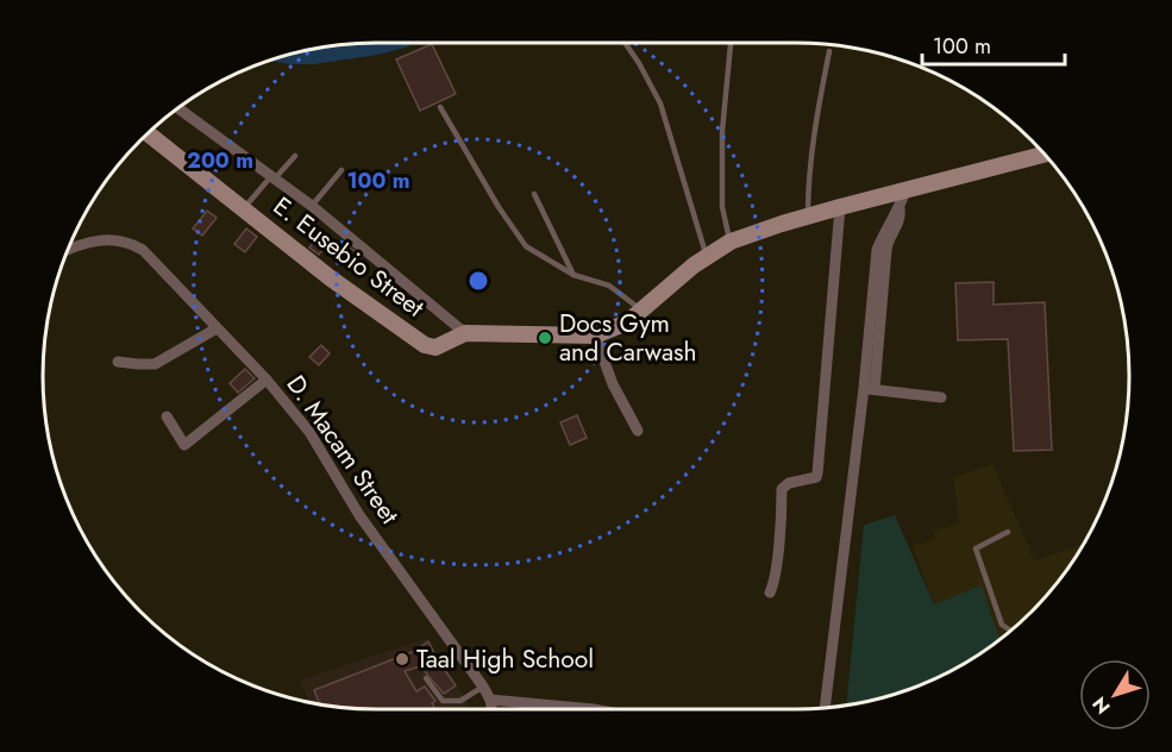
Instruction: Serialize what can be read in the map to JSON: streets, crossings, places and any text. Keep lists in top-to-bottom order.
{
  "streets": {
    "main road": ["E. Eusebio Street"],
    "street": ["D. Macam Street"]
  },
  "places": ["Docs Gym and Carwash", "Taal High School"],
  "scale_bar": "100 m",
  "north": "bottom left",
  "rings": ["200 m", "100 m"]
}
